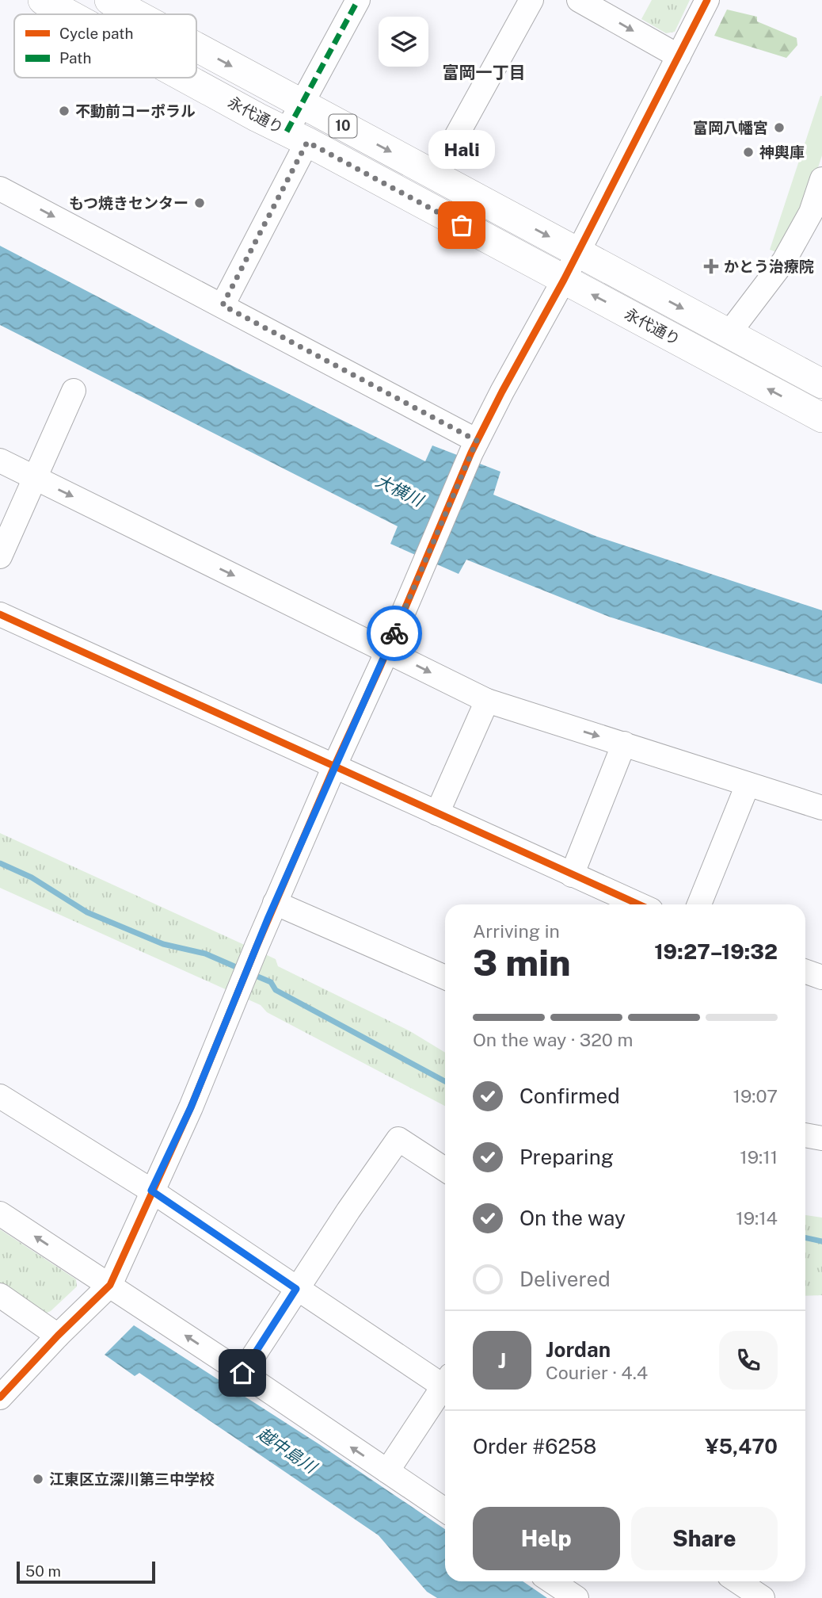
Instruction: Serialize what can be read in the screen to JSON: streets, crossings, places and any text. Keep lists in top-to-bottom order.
{
  "streets": {
    "main road": ["永代通り", "10"]
  },
  "districts": ["富岡一丁目"],
  "water": ["大横川", "越中島川"],
  "places": {
    "other": [
      "不動前コーポラル",
      "富岡八幡宮",
      "神輿庫",
      "もつ焼きセンター",
      "Hali",
      "江東区立深川第三中学校"
    ],
    "health": ["かとう治療院"]
  },
  "legend": ["Cycle path", "Path"],
  "scale_bar": "50 m",
  "page": {
    "bubble": "Hali",
    "heading": ["3 min", "Arriving in", "19:27–19:32"],
    "panel": [
      "Jordan",
      "Courier · 4.4",
      "Order #6258",
      "¥5,470"
    ],
    "bar": "On the way · 320 m",
    "list": [
      ["Confirmed", "19:07"],
      ["Preparing", "19:11"],
      ["On the way", "19:14"],
      "Delivered"
    ],
    "round": "J",
    "buttons": ["Help", "Share"],
    "scale": "50 m"
  }
}
